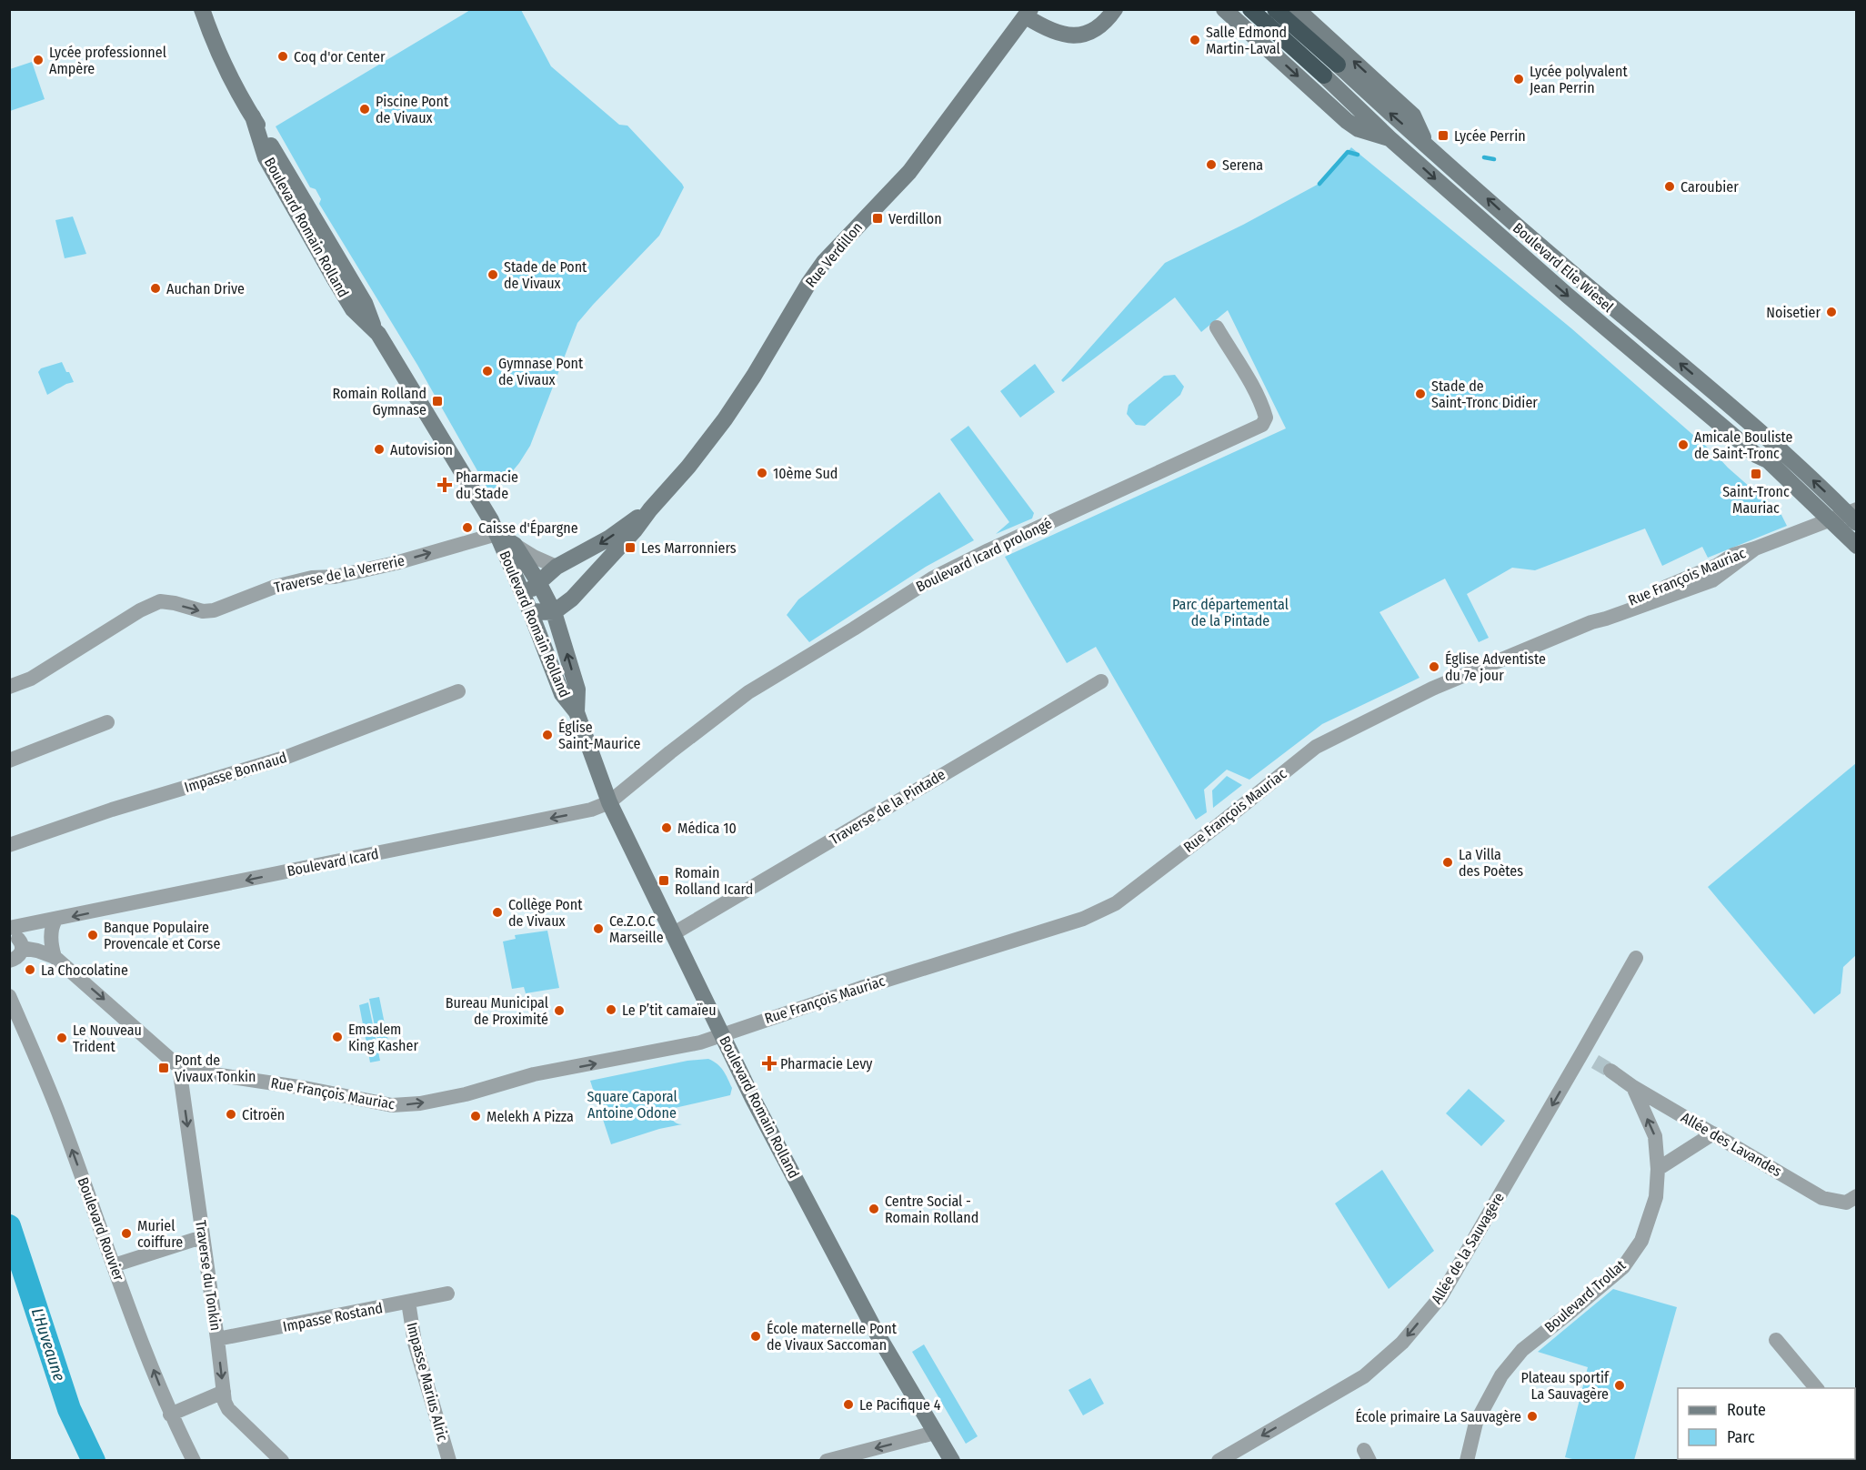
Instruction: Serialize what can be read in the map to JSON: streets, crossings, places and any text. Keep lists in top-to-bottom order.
{
  "streets": {
    "highway": ["Boulevard Elie Wiesel"],
    "street": [
      "Boulevard Romain Rolland",
      "Rue Verdillon",
      "Boulevard Icard prolongé",
      "Traverse de la Verrerie",
      "Rue François Mauriac",
      "Impasse Bonnaud",
      "Traverse de la Pintade",
      "Boulevard Icard",
      "Allée des Lavandes",
      "Boulevard Rouvier",
      "Allée de la Sauvagère",
      "Traverse du Tonkin",
      "Boulevard Trollat",
      "Impasse Rostand",
      "Impasse Marius Alric"
    ]
  },
  "crossings": [
    ["Boulevard Romain Rolland", "Rue Verdillon"],
    ["Boulevard Romain Rolland", "Boulevard Icard prolongé"],
    ["Boulevard Romain Rolland", "Traverse de la Verrerie"],
    ["Boulevard Romain Rolland", "Rue François Mauriac"],
    ["Boulevard Romain Rolland", "Traverse de la Pintade"],
    ["Boulevard Romain Rolland", "Boulevard Icard"],
    ["Boulevard Elie Wiesel", "Rue François Mauriac"],
    ["Boulevard Icard prolongé", "Boulevard Icard"],
    ["Rue François Mauriac", "Traverse du Tonkin"],
    ["Allée des Lavandes", "Boulevard Trollat"],
    ["Traverse du Tonkin", "Impasse Rostand"],
    ["Impasse Rostand", "Impasse Marius Alric"]
  ],
  "one_way": [
    "Traverse de la Verrerie",
    "Boulevard Icard",
    "Boulevard Rouvier",
    "Allée de la Sauvagère",
    "Traverse du Tonkin"
  ],
  "water": ["L'Huveaune"],
  "parks": ["Parc départemental de la Pintade", "Square Caporal Antoine Odone"],
  "places": {
    "other": [
      "Salle Edmond Martin-Laval",
      "Coq d'or Center",
      "Lycée professionnel Ampère",
      "Lycée polyvalent Jean Perrin",
      "Piscine Pont de Vivaux",
      "Serena",
      "Caroubier",
      "Stade de Pont de Vivaux",
      "Auchan Drive",
      "Noisetier",
      "Gymnase Pont de Vivaux",
      "Stade de Saint-Tronc Didier",
      "Amicale Bouliste de Saint-Tronc",
      "Autovision",
      "10ème Sud",
      "Caisse d'Épargne",
      "Église Adventiste du 7e jour",
      "Église Saint-Maurice",
      "Médica 10",
      "La Villa des Poètes",
      "Collège Pont de Vivaux",
      "Ce.Z.O.C Marseille",
      "Banque Populaire Provencale et Corse",
      "La Chocolatine",
      "Le P’tit camaïeu",
      "Bureau Municipal de Proximité",
      "Emsalem King Kasher",
      "Le Nouveau Trident",
      "Citroën",
      "Melekh A Pizza",
      "Centre Social - Romain Rolland",
      "Muriel coiffure",
      "École maternelle Pont de Vivaux Saccoman",
      "Plateau sportif La Sauvagère",
      "Le Pacifique 4",
      "École primaire La Sauvagère"
    ],
    "transit": [
      "Lycée Perrin",
      "Verdillon",
      "Romain Rolland Gymnase",
      "Saint-Tronc Mauriac",
      "Les Marronniers",
      "Romain Rolland Icard",
      "Pont de Vivaux Tonkin"
    ],
    "health": ["Pharmacie du Stade", "Pharmacie Levy"]
  },
  "legend": ["Route", "Parc"]
}
